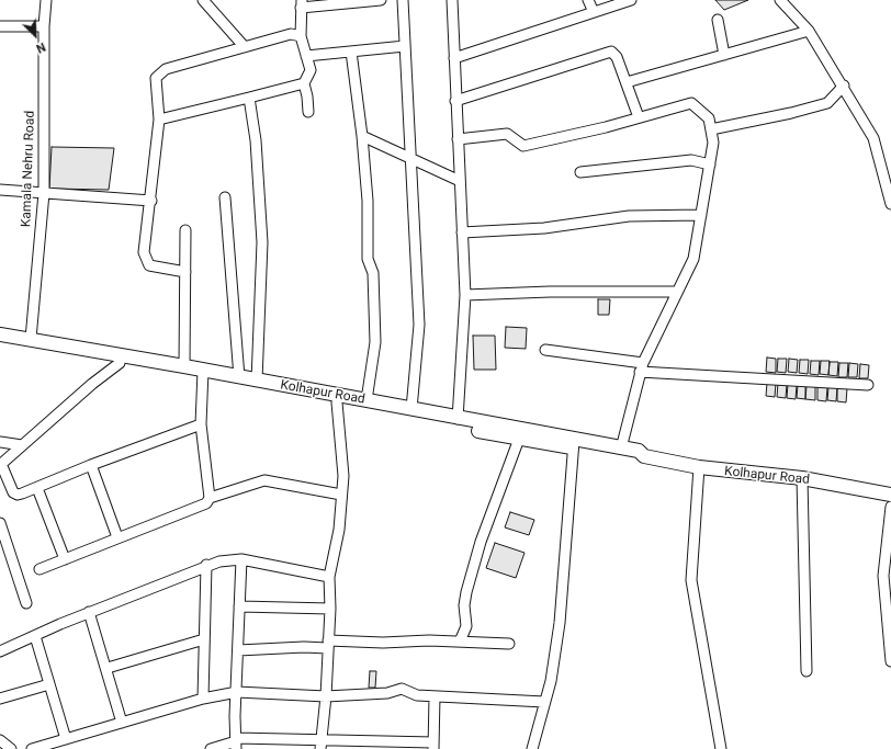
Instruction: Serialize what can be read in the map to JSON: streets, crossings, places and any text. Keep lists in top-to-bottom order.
{
  "streets": {
    "main road": ["Kolhapur Road"],
    "street": ["Kamala Nehru Road"]
  },
  "crossings": [
    ["Kamala Nehru Road", "Kolhapur Road"]
  ],
  "north": "bottom right"
}
